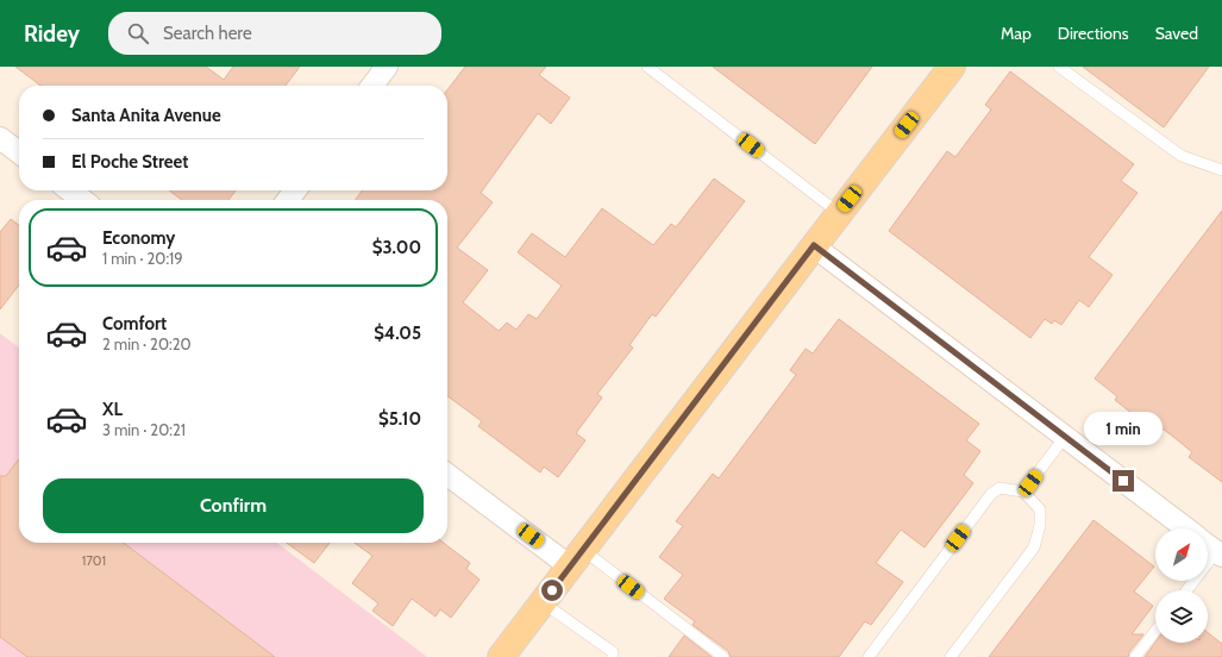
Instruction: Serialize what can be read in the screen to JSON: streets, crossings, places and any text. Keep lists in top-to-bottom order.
{
  "house_numbers": ["1701"],
  "north": "top right",
  "page": {
    "header": "Ridey",
    "search": "Search here",
    "nav": ["Map", "Directions", "Saved"],
    "banner": ["Santa Anita Avenue", "El Poche Street"],
    "list": [
      {
        "name": "Economy",
        "note": "1 min · 20:19",
        "value": "$3.00"
      },
      {
        "name": "Comfort",
        "note": "2 min · 20:20",
        "value": "$4.05"
      },
      {
        "name": "XL",
        "note": "3 min · 20:21",
        "value": "$5.10"
      }
    ],
    "bubble": "1 min",
    "buttons": "Confirm"
  }
}
